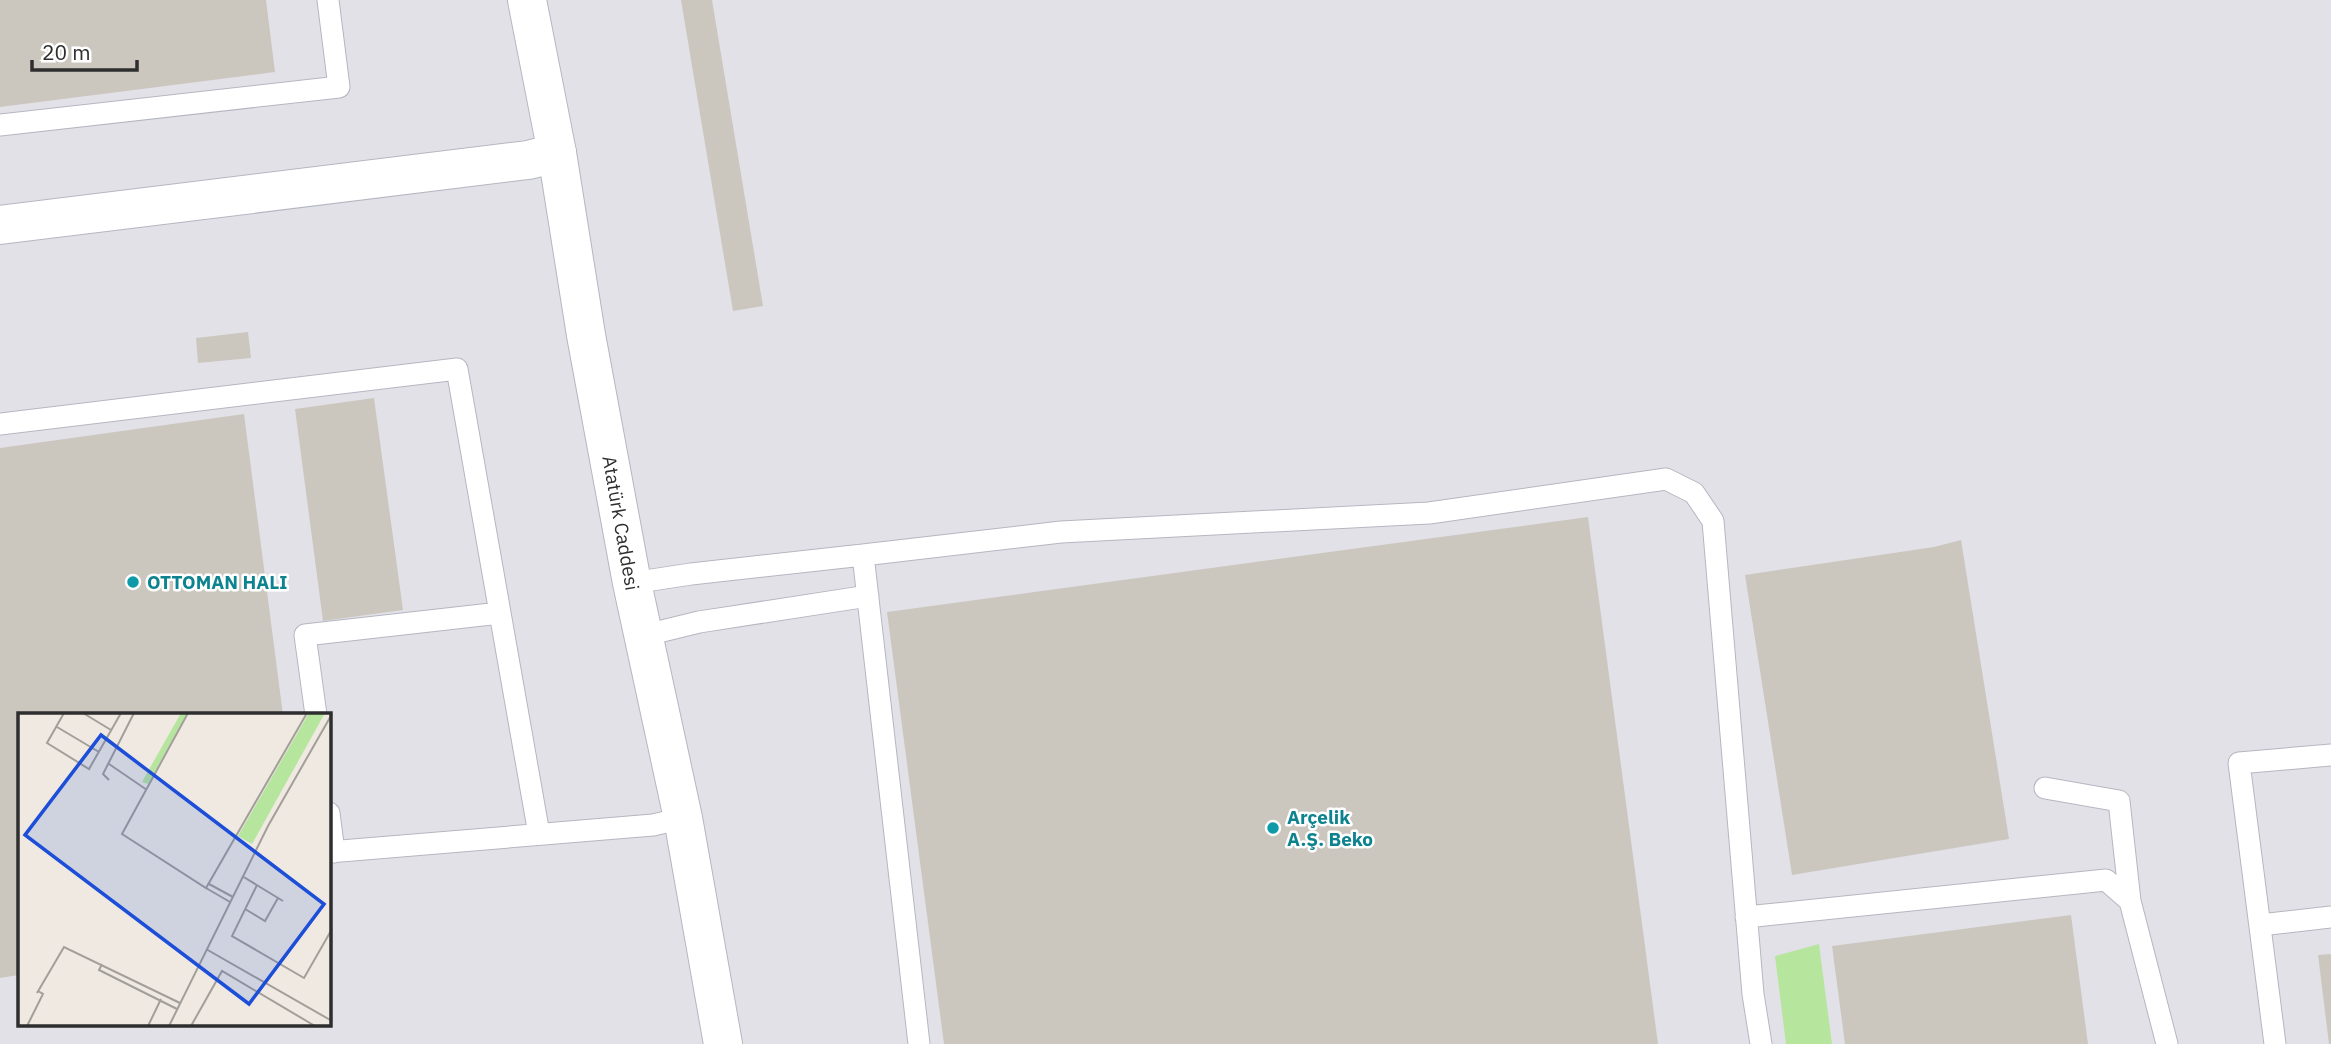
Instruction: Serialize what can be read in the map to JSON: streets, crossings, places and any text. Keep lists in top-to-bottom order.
{
  "streets": {
    "street": ["Atatürk Caddesi"]
  },
  "places": ["OTTOMAN HALI", "Arçelik A.Ş. Beko"],
  "scale_bar": "20 m"
}
